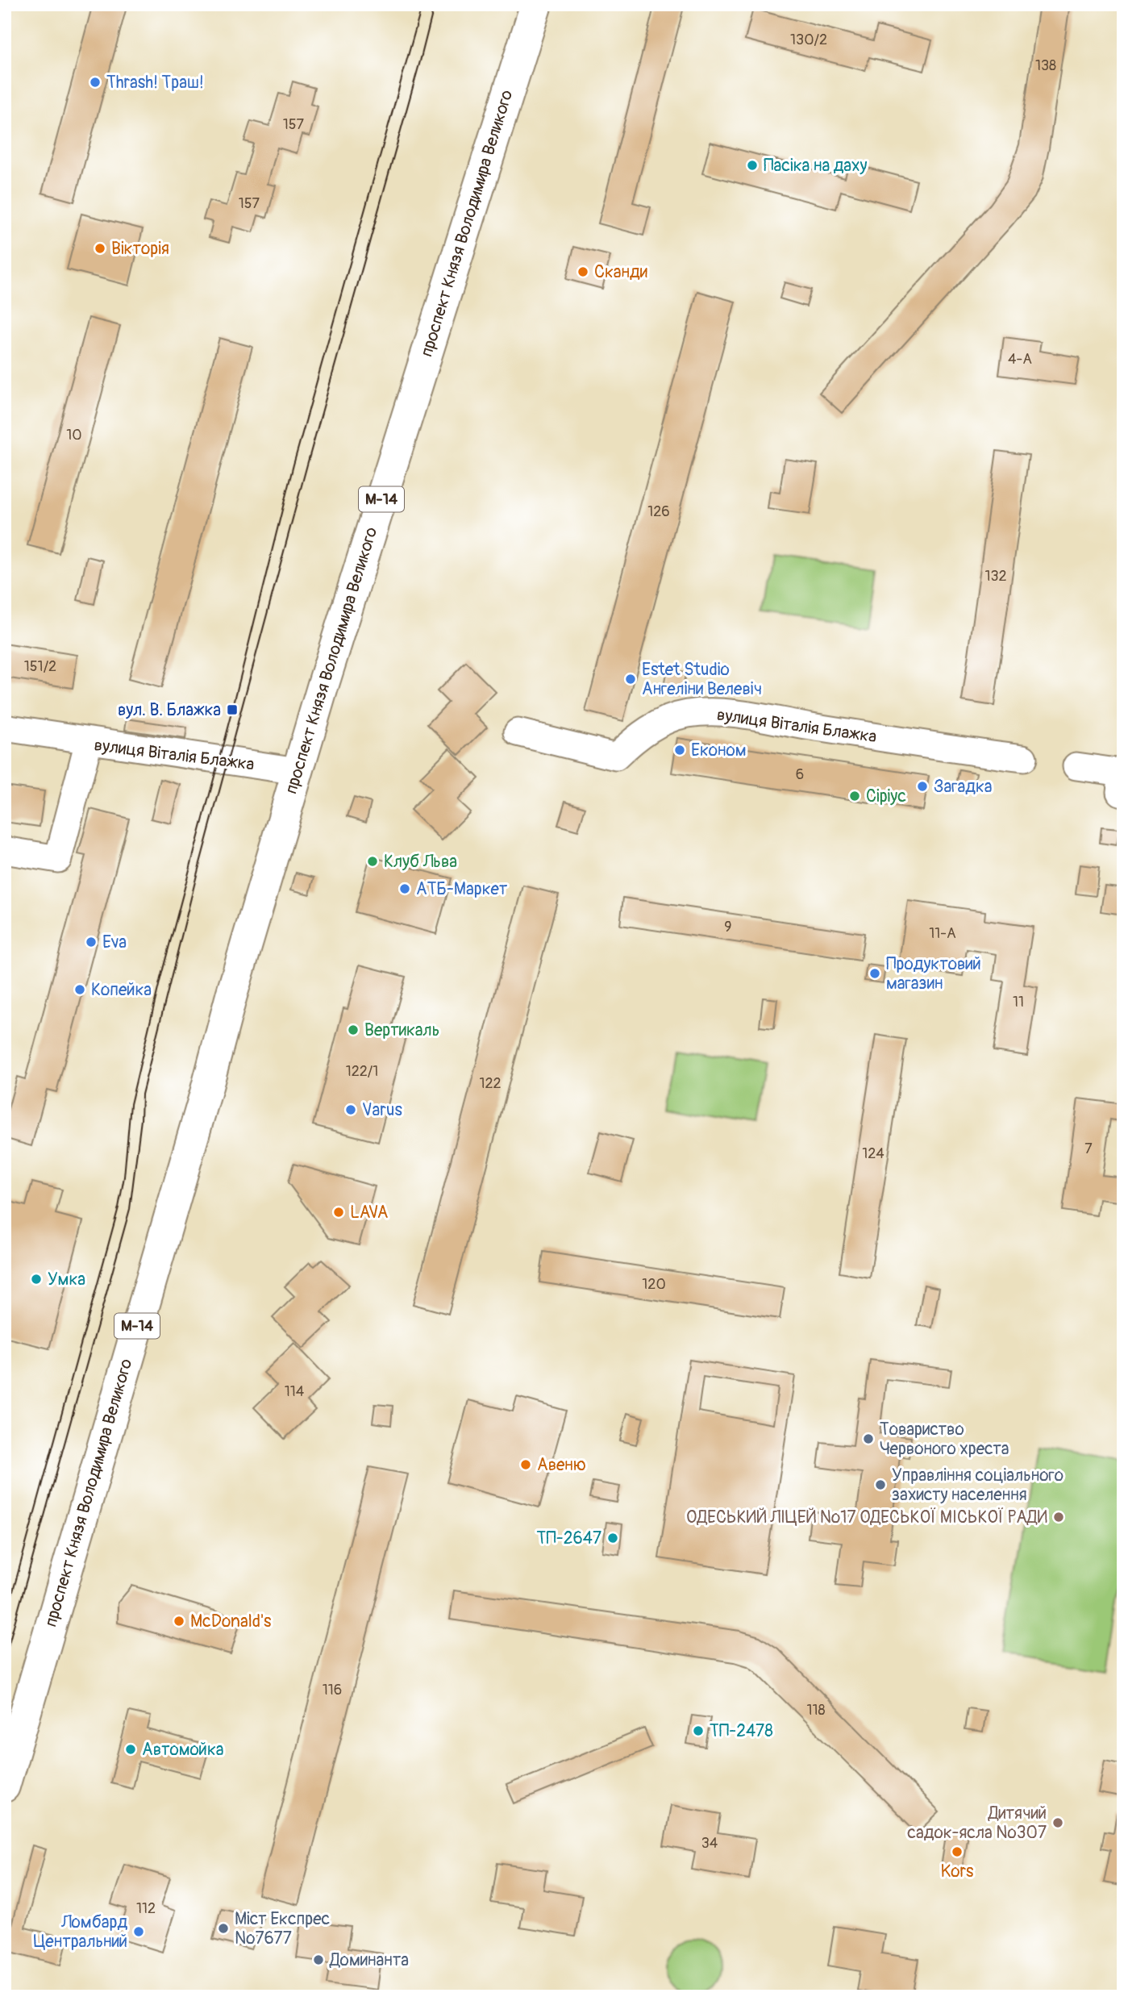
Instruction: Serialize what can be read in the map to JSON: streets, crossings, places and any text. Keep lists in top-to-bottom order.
{
  "streets": {
    "highway": ["проспект Князя Володимира Великого", "М-14"],
    "street": ["вулиця Віталія Блажка"]
  },
  "crossings": [
    ["проспект Князя Володимира Великого", "вулиця Віталія Блажка"]
  ],
  "places": {
    "other": [
      "Thrash! Траш!",
      "Пасіка на даху",
      "Вікторія",
      "Сканди",
      "Estet Studio Ангеліни Велевіч",
      "Економ",
      "Загадка",
      "Сіріус",
      "Клуб Льва",
      "АТБ-Маркет",
      "Eva",
      "Продуктовий магазин",
      "Копейка",
      "Вертикаль",
      "Varus",
      "LAVA",
      "Умка",
      "Товариство Червоного хреста",
      "Авеню",
      "Управління соціального захисту населення",
      "ОДЕСЬКИЙ ЛІЦЕЙ №17 ОДЕСЬКОЇ МІСЬКОЇ РАДИ",
      "ТП-2647",
      "McDonald's",
      "ТП-2478",
      "Автомойка",
      "Дитячий садок-ясла №307",
      "Kors",
      "Міст Експрес №7677",
      "Ломбард Центральний",
      "Доминанта"
    ],
    "transit": ["вул. В. Блажка"]
  },
  "house_numbers": [
    "130/2",
    "138",
    "157",
    "157",
    "4-А",
    "10",
    "126",
    "132",
    "151/2",
    "6",
    "9",
    "11-А",
    "11",
    "122/1",
    "122",
    "7",
    "124",
    "120",
    "114",
    "116",
    "118",
    "34",
    "112"
  ]
}
